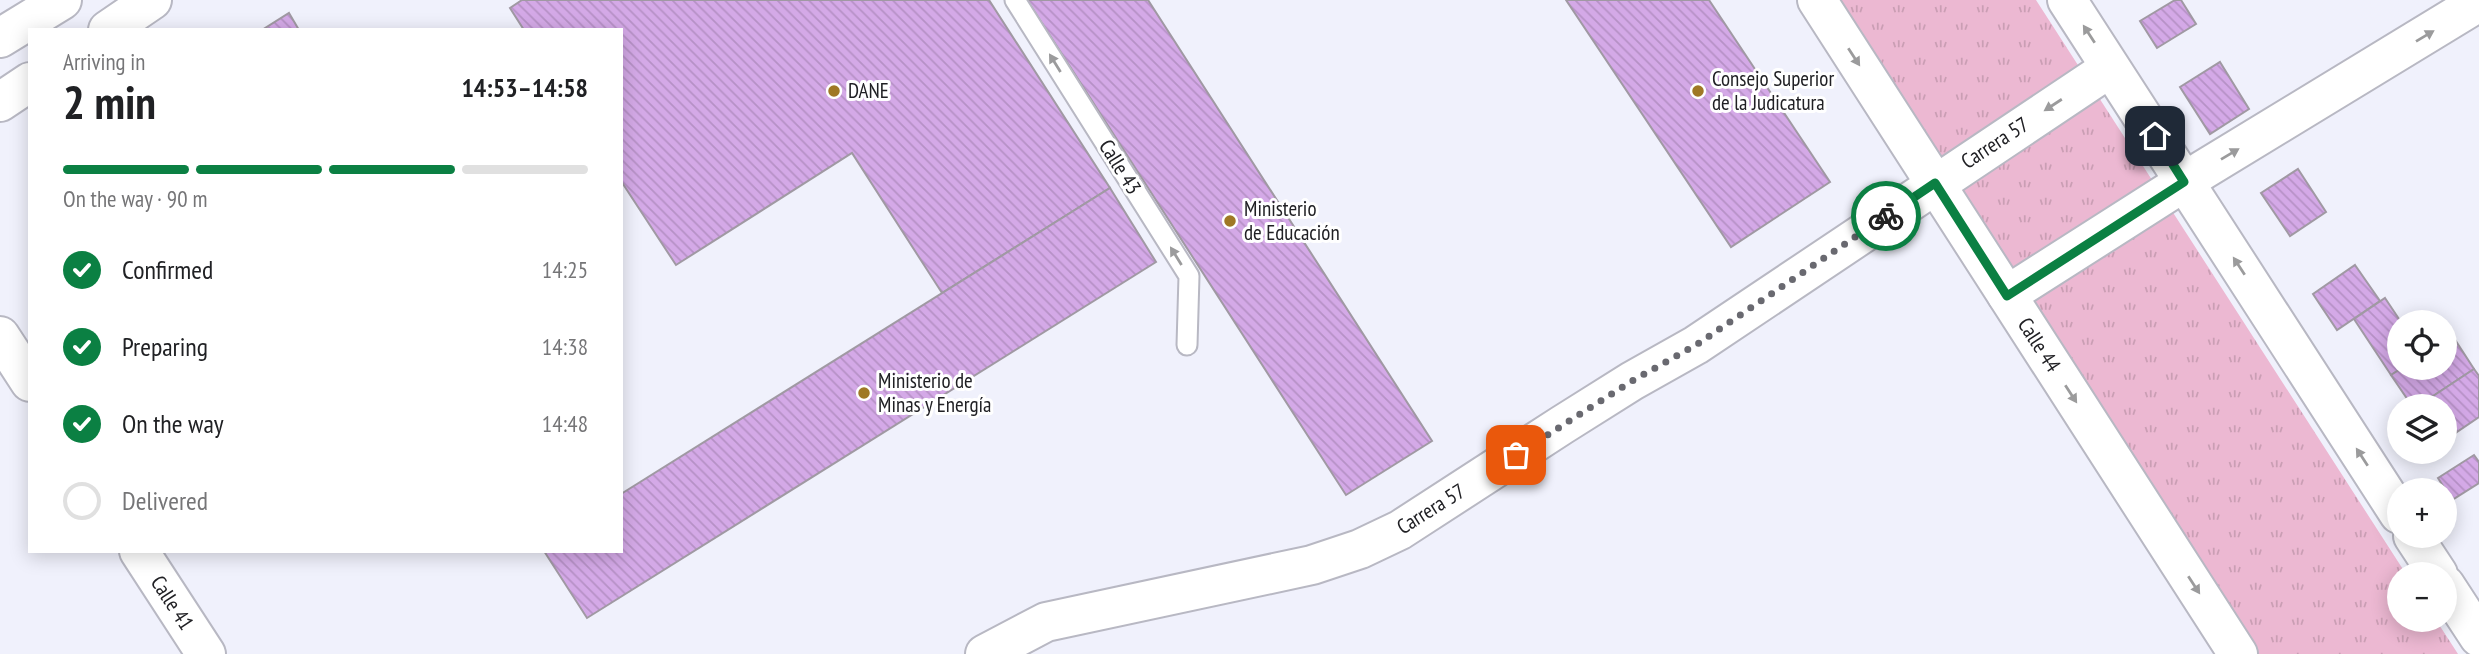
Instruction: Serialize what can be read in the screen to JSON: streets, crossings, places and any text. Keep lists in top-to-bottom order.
{
  "streets": {
    "street": ["Carrera 57", "Calle 44", "Calle 41"],
    "lane": ["Calle 43"]
  },
  "crossings": [
    ["Carrera 57", "Calle 44"]
  ],
  "one_way": ["Calle 43"],
  "places": [
    "DANE",
    "Consejo Superior de la Judicatura",
    "Ministerio de Educación",
    "Ministerio de Minas y Energía"
  ],
  "page": {
    "heading": ["2 min", "Arriving in", "14:53–14:58"],
    "bar": "On the way · 90 m",
    "list": [
      ["Confirmed", "14:25"],
      ["Preparing", "14:38"],
      ["On the way", "14:48"],
      "Delivered"
    ],
    "map_buttons": ["+", "−"]
  }
}
